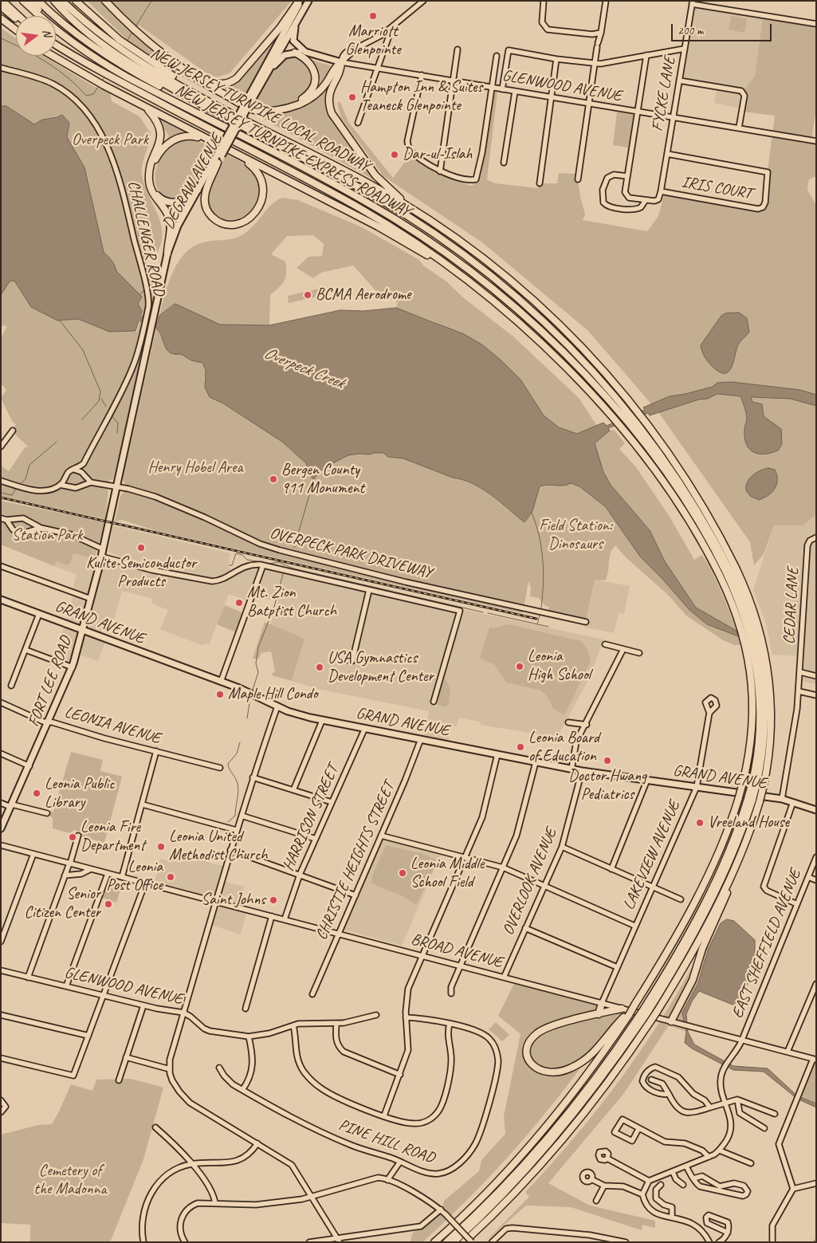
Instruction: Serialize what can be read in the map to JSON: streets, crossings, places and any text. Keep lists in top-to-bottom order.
{
  "streets": {
    "highway": ["NEW JERSEY TURNPIKE LOCAL ROADWAY", "NEW JERSEY TURNPIKE EXPRESS ROADWAY"],
    "main road": [
      "GLENWOOD AVENUE",
      "DEGRAW AVENUE",
      "GRAND AVENUE",
      "FORT LEE ROAD"
    ],
    "street": [
      "FYCKE LANE",
      "IRIS COURT",
      "CHALLENGER ROAD",
      "OVERPECK PARK DRIVEWAY",
      "CEDAR LANE",
      "LEONIA AVENUE",
      "HARRISON STREET",
      "LAKEVIEW AVENUE",
      "CHRISTIE HEIGHTS STREET",
      "OVERLOOK AVENUE",
      "EAST SHEFFIELD AVENUE",
      "BROAD AVENUE",
      "PINE HILL ROAD"
    ]
  },
  "crossings": [
    ["GLENWOOD AVENUE", "FYCKE LANE"],
    ["GLENWOOD AVENUE", "DEGRAW AVENUE"],
    ["FYCKE LANE", "IRIS COURT"],
    ["NEW JERSEY TURNPIKE LOCAL ROADWAY", "NEW JERSEY TURNPIKE EXPRESS ROADWAY"],
    ["DEGRAW AVENUE", "FORT LEE ROAD"],
    ["OVERPECK PARK DRIVEWAY", "FORT LEE ROAD"],
    ["CEDAR LANE", "GRAND AVENUE"],
    ["GRAND AVENUE", "FORT LEE ROAD"],
    ["GRAND AVENUE", "HARRISON STREET"],
    ["GRAND AVENUE", "LAKEVIEW AVENUE"],
    ["GRAND AVENUE", "CHRISTIE HEIGHTS STREET"],
    ["GRAND AVENUE", "OVERLOOK AVENUE"],
    ["FORT LEE ROAD", "LEONIA AVENUE"],
    ["HARRISON STREET", "BROAD AVENUE"],
    ["LAKEVIEW AVENUE", "BROAD AVENUE"],
    ["CHRISTIE HEIGHTS STREET", "BROAD AVENUE"],
    ["OVERLOOK AVENUE", "BROAD AVENUE"],
    ["EAST SHEFFIELD AVENUE", "BROAD AVENUE"]
  ],
  "water": ["Overpeck Creek"],
  "parks": [
    "Overpeck Park",
    "Henry Hobel Area",
    "Field Station: Dinosaurs",
    "Station Park",
    "Cemetery of the Madonna"
  ],
  "places": [
    "Marriott Glenpointe",
    "Hampton Inn & Suites Teaneck Glenpointe",
    "Dar-ul-Islah",
    "BCMA Aerodrome",
    "Bergen County 911 Monument",
    "Kulite Semiconductor Products",
    "Mt. Zion Batptist Church",
    "Leonia High School",
    "USA Gymnastics Development Center",
    "Maple Hill Condo",
    "Leonia Board of Education",
    "Doctor Hwang Pediatrics",
    "Leonia Public Library",
    "Vreeland House",
    "Leonia Fire Department",
    "Leonia United Methodist Church",
    "Leonia Middle School Field",
    "Leonia Post Office",
    "Saint Johns",
    "Senior Citizen Center"
  ],
  "scale_bar": "200 m",
  "north": "right"
}
